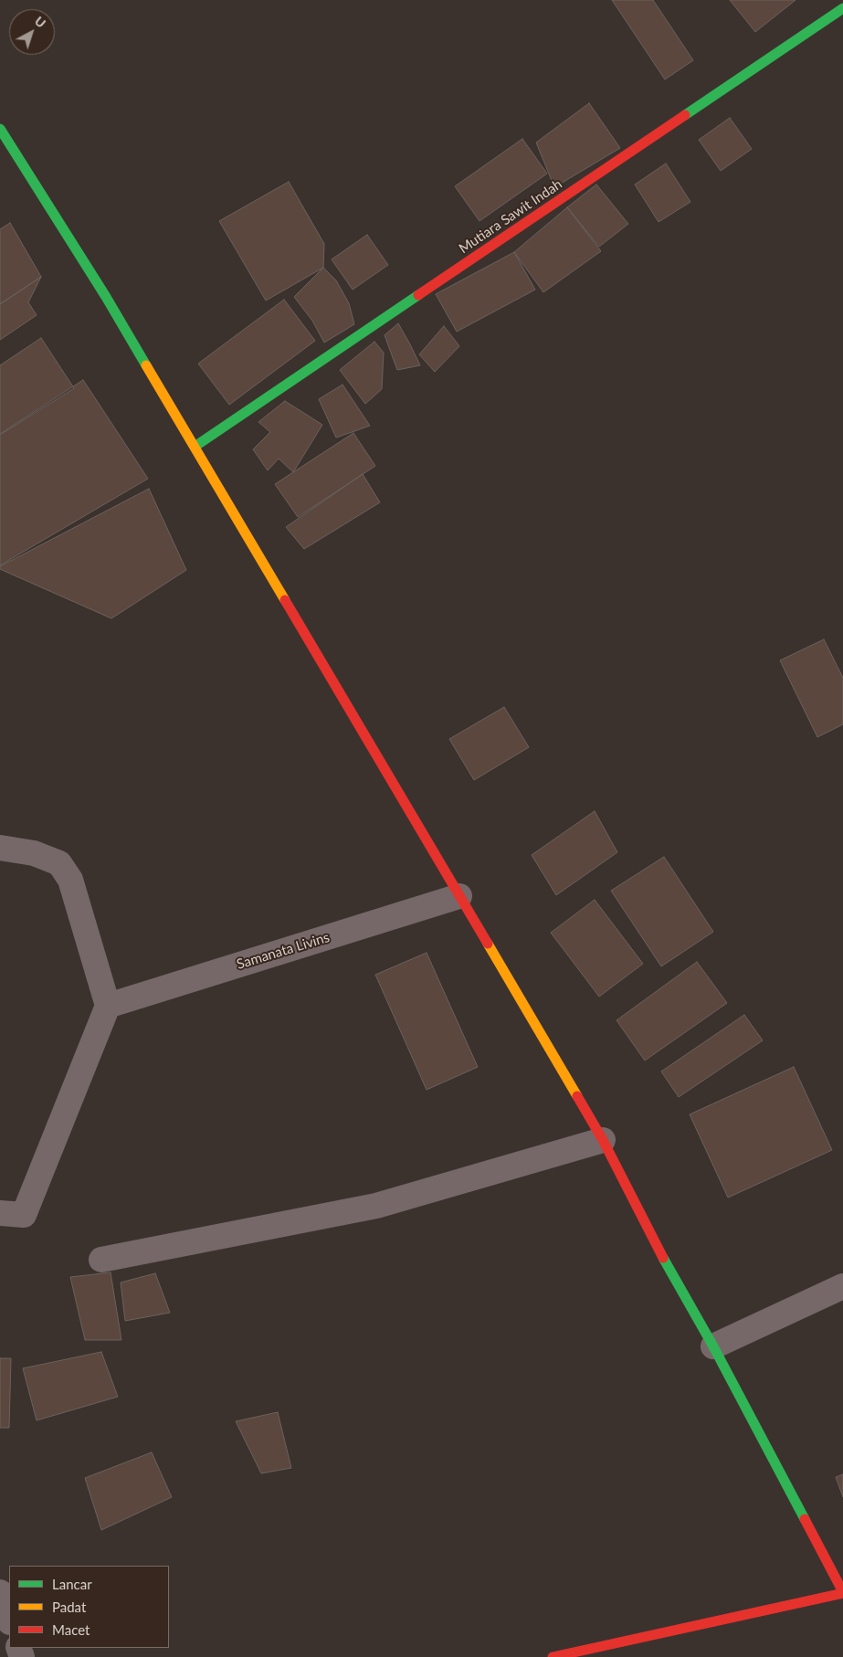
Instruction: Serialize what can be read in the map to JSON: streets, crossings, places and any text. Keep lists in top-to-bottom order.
{
  "streets": {
    "street": ["Mutiara Sawit Indah", "Samanata Livins"]
  },
  "legend": ["Lancar", "Padat", "Macet"],
  "north": "top right"
}
